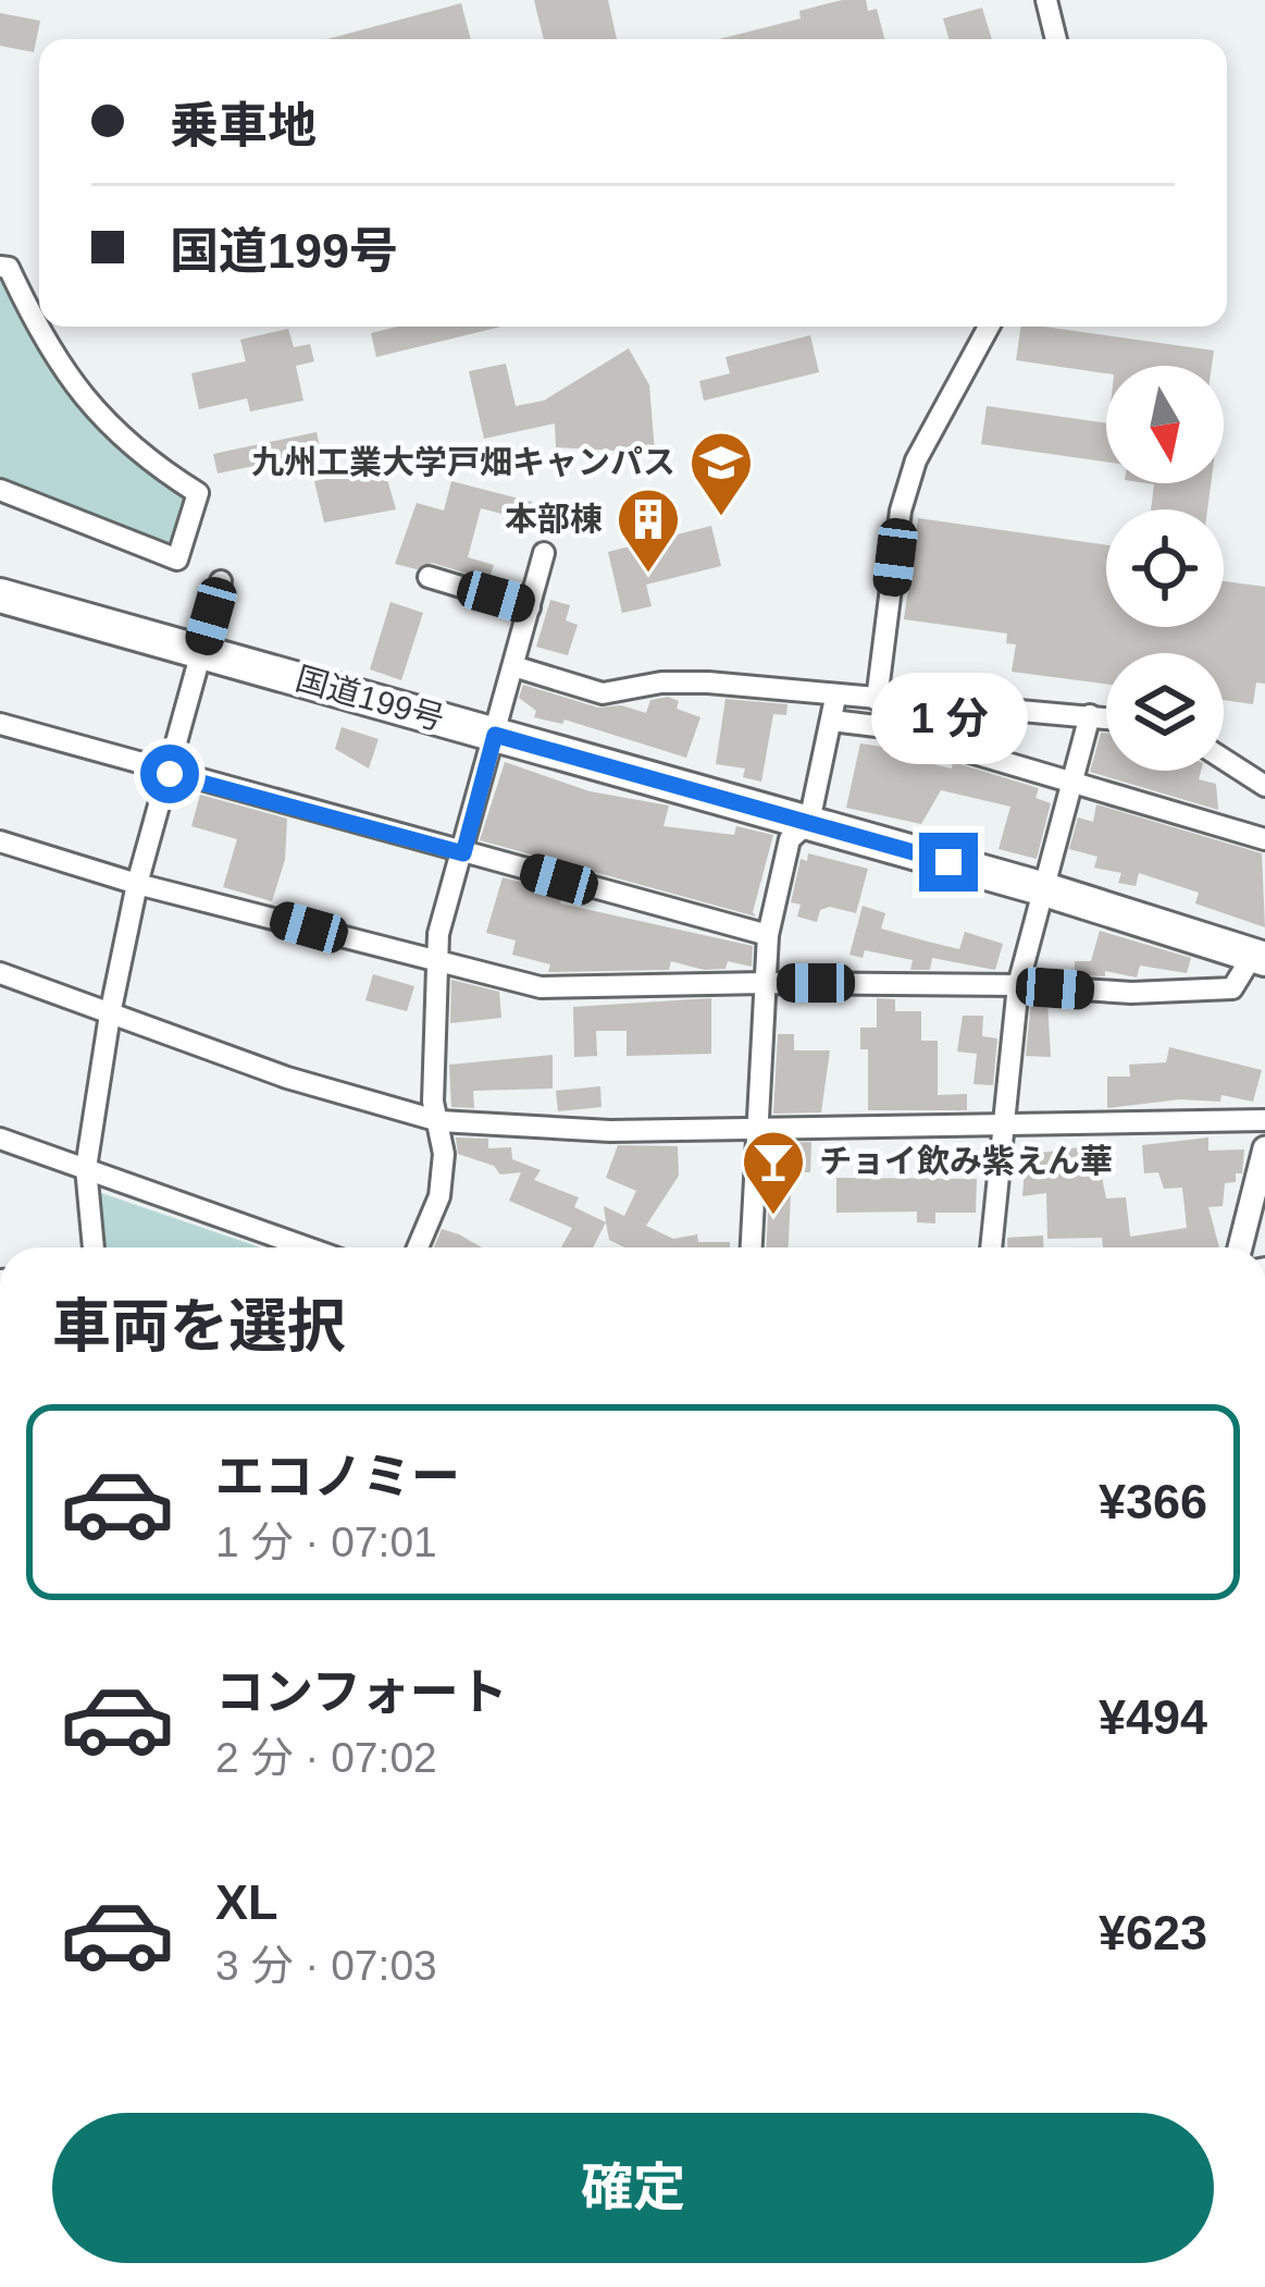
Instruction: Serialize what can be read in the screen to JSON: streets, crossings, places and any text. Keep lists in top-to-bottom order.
{
  "streets": {
    "highway": ["国道199号"]
  },
  "places": {
    "school or university": ["九州工業大学戸畑キャンパス"],
    "building": ["本部棟"],
    "bar": ["チョイ飲み紫えん華"]
  },
  "north": "bottom",
  "page": {
    "banner": ["乗車地", "国道199号"],
    "bubble": "1 分",
    "heading": "車両を選択",
    "list": [
      {
        "name": "エコノミー",
        "note": "1 分 · 07:01",
        "value": "¥366"
      },
      {
        "name": "コンフォート",
        "note": "2 分 · 07:02",
        "value": "¥494"
      },
      {
        "name": "XL",
        "note": "3 分 · 07:03",
        "value": "¥623"
      }
    ],
    "buttons": "確定"
  }
}
